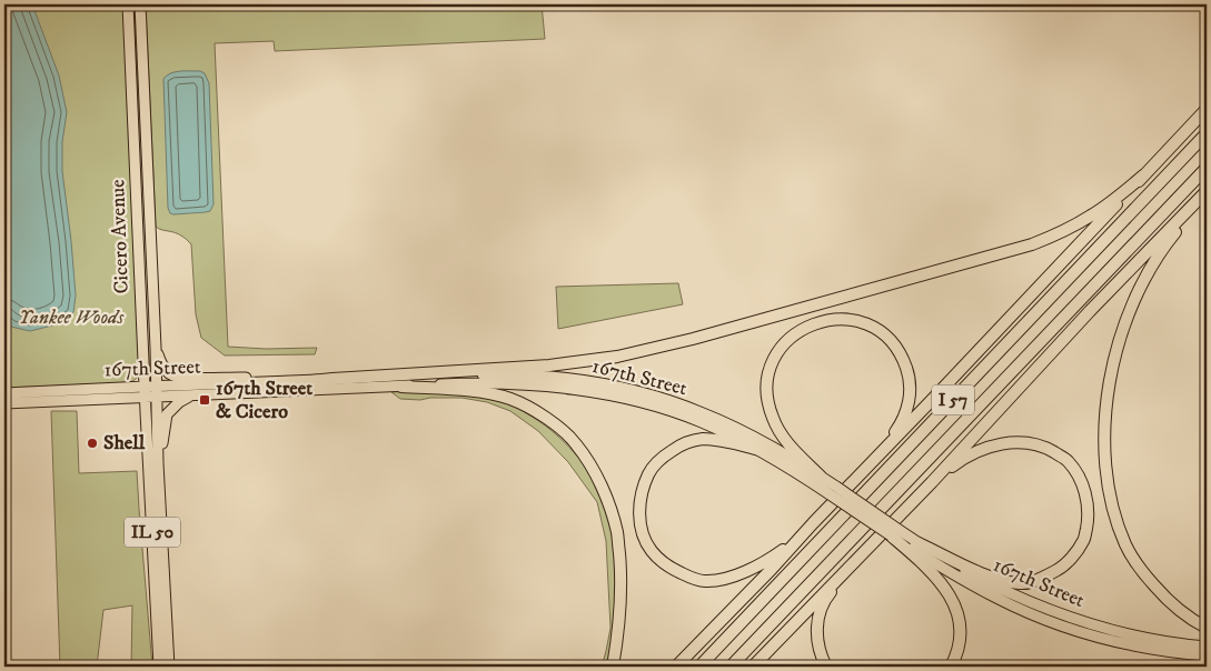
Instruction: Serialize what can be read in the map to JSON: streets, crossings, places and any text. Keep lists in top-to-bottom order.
{
  "streets": {
    "highway": ["I 57"],
    "main road": ["Cicero Avenue", "167th Street", "IL 50"]
  },
  "crossings": [
    ["Cicero Avenue", "167th Street"]
  ],
  "parks": ["Yankee Woods"],
  "places": {
    "transit": ["167th Street & Cicero"],
    "other": ["Shell"]
  }
}
